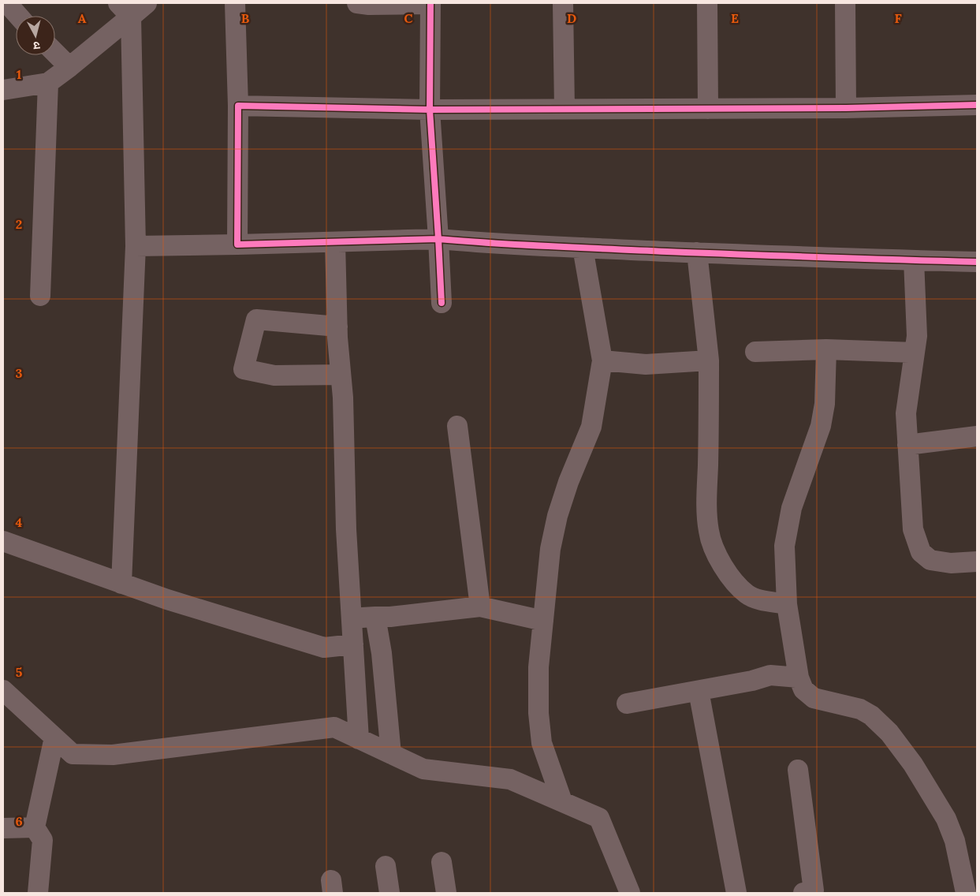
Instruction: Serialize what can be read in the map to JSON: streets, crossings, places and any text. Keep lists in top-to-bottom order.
{
  "north": "bottom",
  "grid": {
    "columns": [
      "A",
      "B",
      "C",
      "D",
      "E",
      "F"
    ],
    "rows": [
      "1",
      "2",
      "3",
      "4",
      "5",
      "6"
    ]
  }
}
